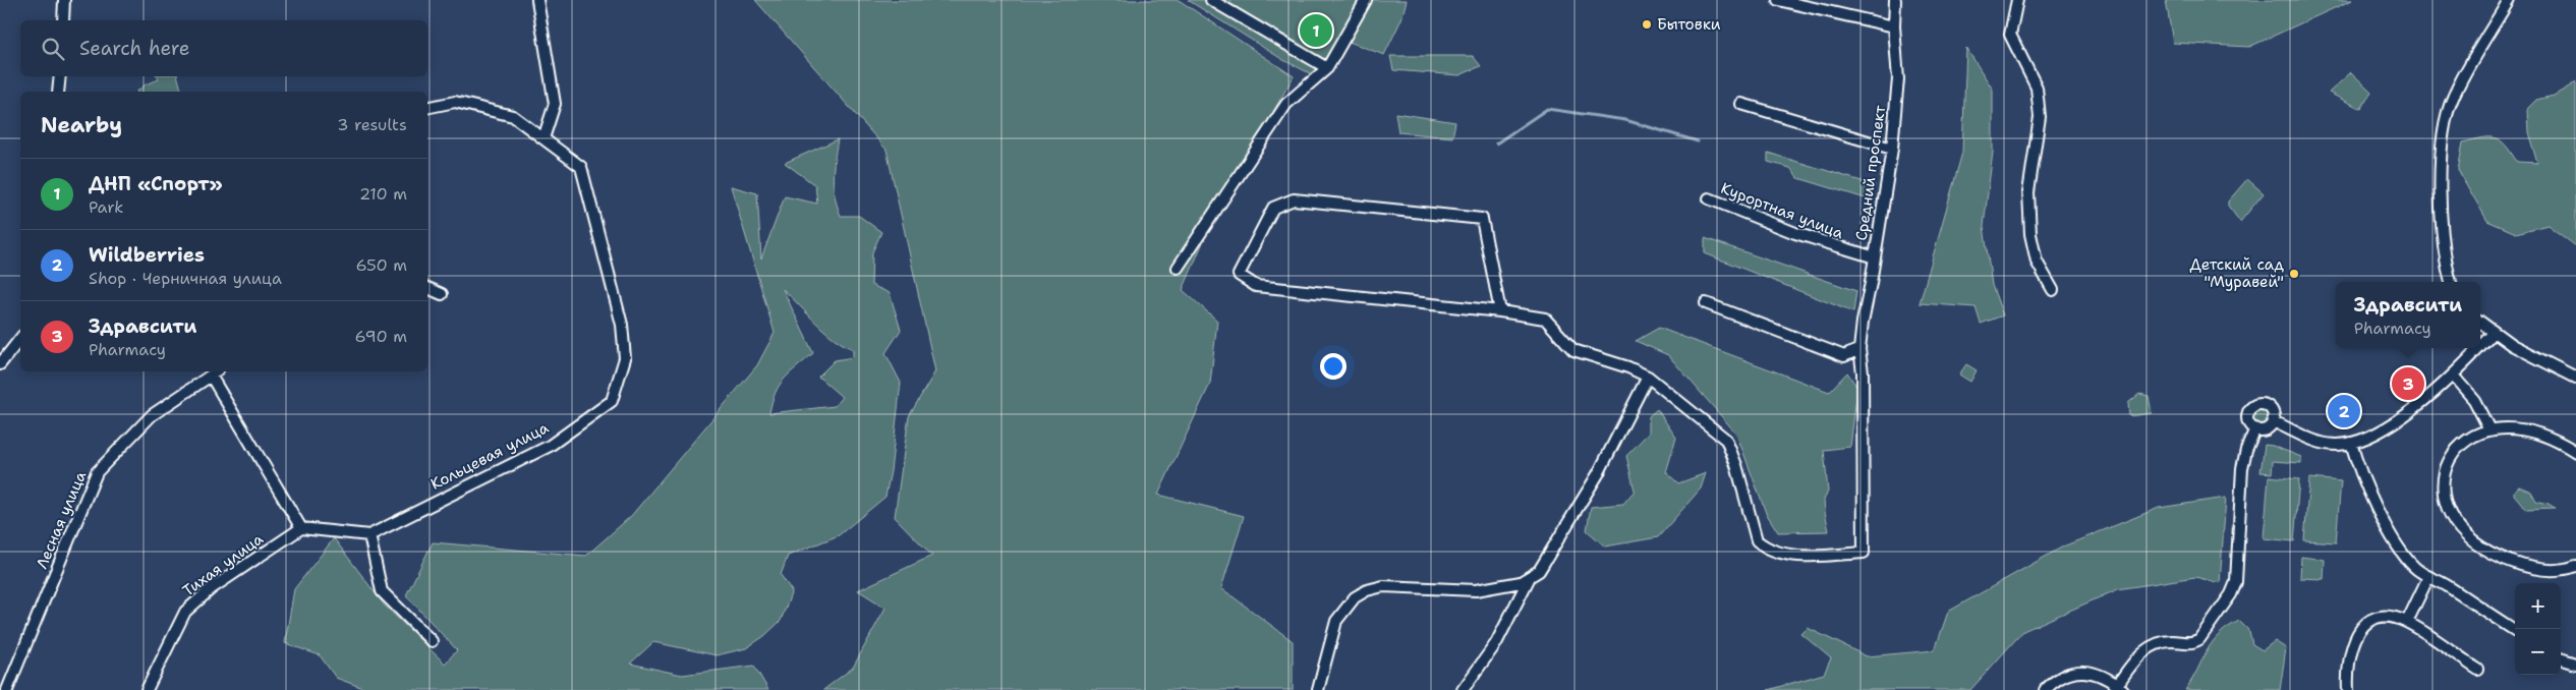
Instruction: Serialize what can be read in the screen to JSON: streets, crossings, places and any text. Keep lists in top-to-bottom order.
{
  "streets": {
    "street": [
      "Средний проспект",
      "Курортная улица",
      "Кольцевая улица",
      "Лесная улица",
      "Тихая улица"
    ]
  },
  "crossings": [
    ["Средний проспект", "Курортная улица"]
  ],
  "places": ["Бытовки", "Детский сад \"Муравей\""],
  "page": {
    "pins": ["1", "3", "2"],
    "search": "Search here",
    "heading": ["Nearby", "3 results"],
    "list": [
      {
        "mark": "1",
        "name": "ДНП «Спорт»",
        "note": "Park",
        "value": "210 m"
      },
      {
        "mark": "2",
        "name": "Wildberries",
        "note": "Shop · Черничная улица",
        "value": "650 m"
      },
      {
        "mark": "3",
        "name": "Здравсити",
        "note": "Pharmacy",
        "value": "690 m"
      }
    ],
    "popup": ["Здравсити", "Pharmacy"],
    "map_buttons": ["+", "−"]
  }
}
